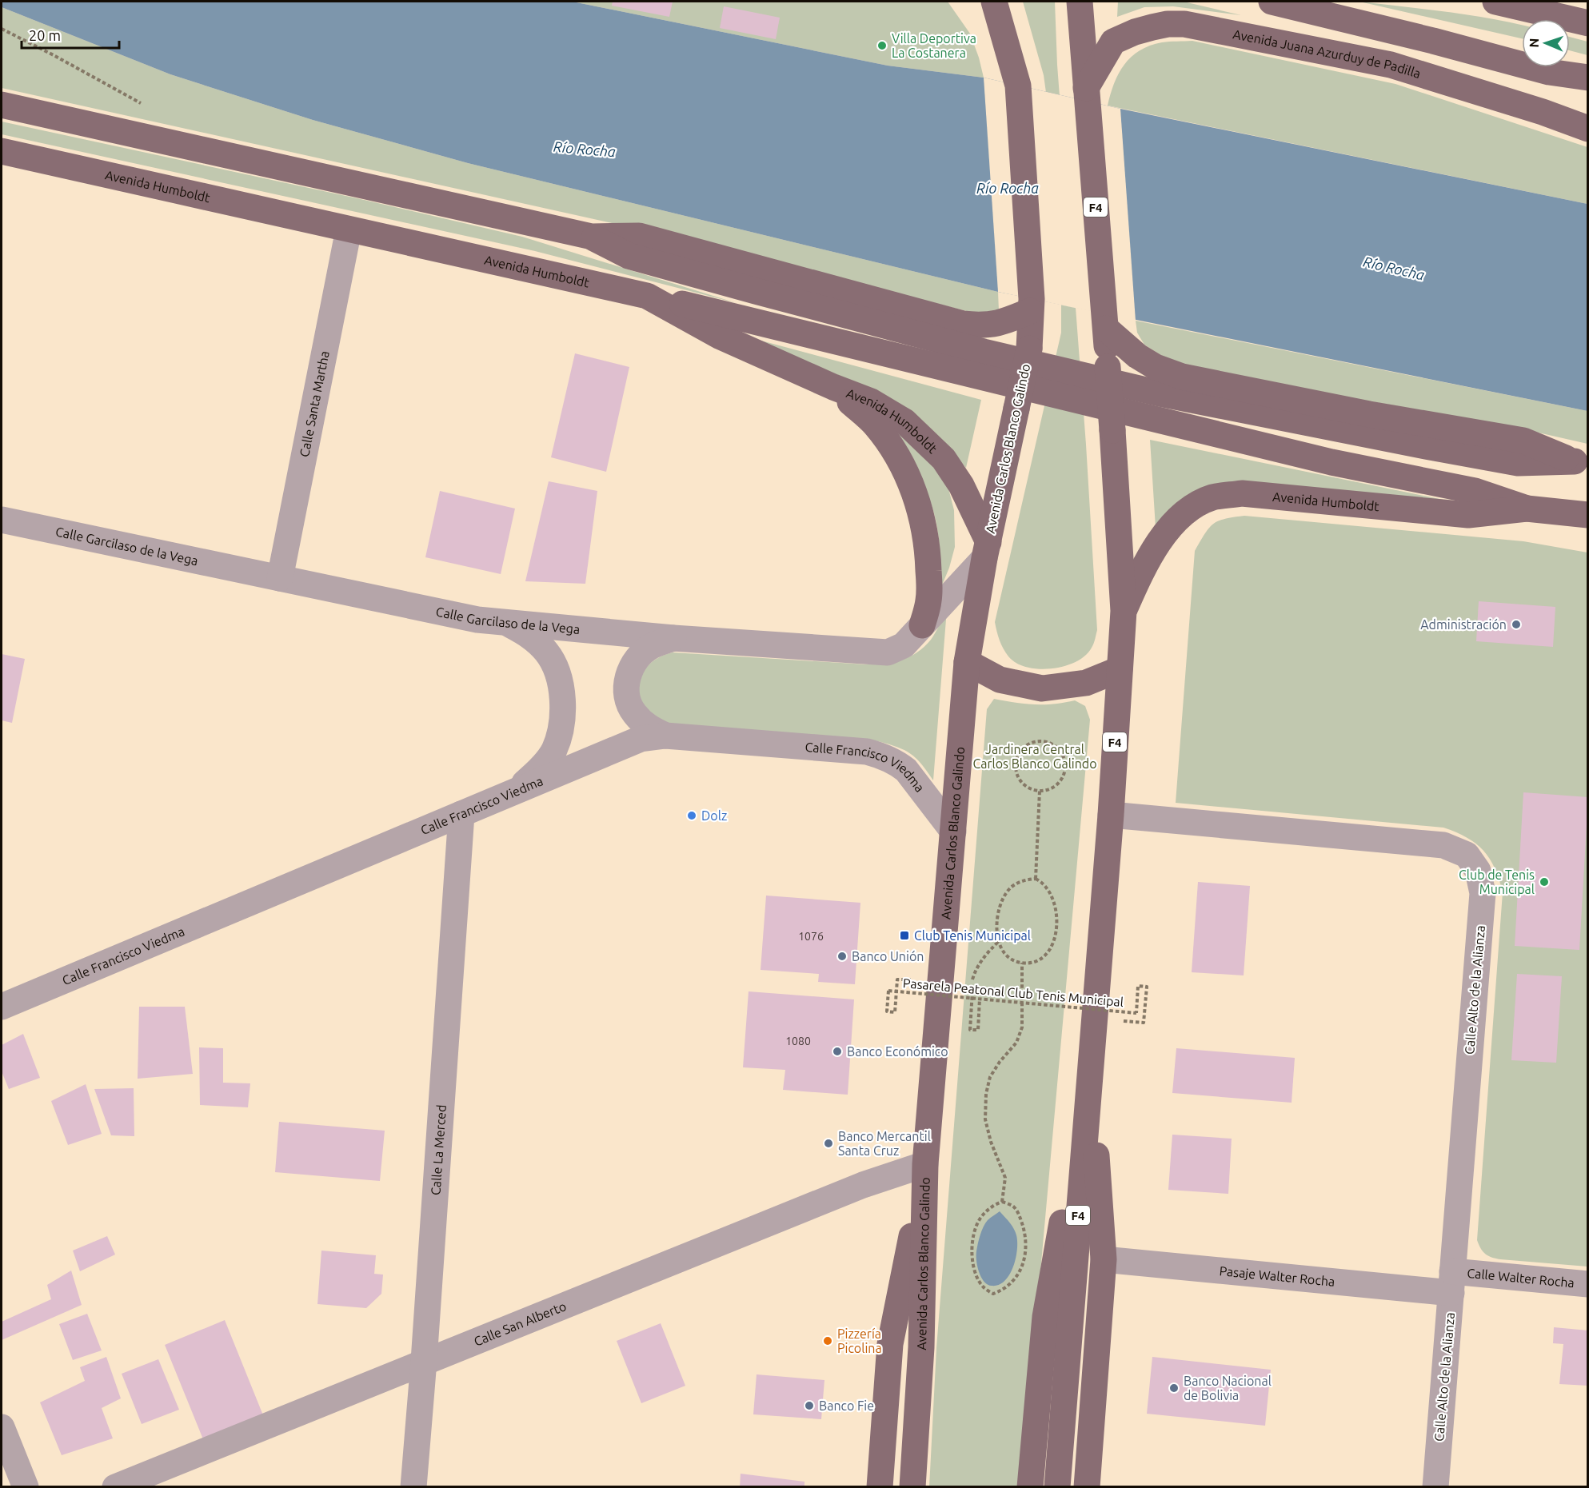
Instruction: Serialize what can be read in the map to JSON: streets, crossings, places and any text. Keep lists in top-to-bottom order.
{
  "streets": {
    "main road": [
      "Avenida Juana Azurduy de Padilla",
      "Avenida Humboldt",
      "F4",
      "Avenida Carlos Blanco Galindo"
    ],
    "street": [
      "Calle Santa Martha",
      "Calle Garcilaso de la Vega",
      "Calle Francisco Viedma",
      "Calle Alto de la Alianza",
      "Calle La Merced",
      "Pasaje Walter Rocha",
      "Calle Walter Rocha",
      "Calle San Alberto"
    ],
    "path": ["Pasarela Peatonal Club Tenis Municipal"]
  },
  "crossings": [
    ["Avenida Juana Azurduy de Padilla", "F4"],
    ["Avenida Humboldt", "F4"],
    ["Avenida Humboldt", "Calle Santa Martha"],
    ["Avenida Humboldt", "Avenida Carlos Blanco Galindo"],
    ["Avenida Humboldt", "Calle Garcilaso de la Vega"],
    ["F4", "Calle Alto de la Alianza"],
    ["Calle Santa Martha", "Calle Garcilaso de la Vega"],
    ["Avenida Carlos Blanco Galindo", "Calle Garcilaso de la Vega"],
    ["Avenida Carlos Blanco Galindo", "Calle Francisco Viedma"],
    ["Avenida Carlos Blanco Galindo", "Calle San Alberto"],
    ["Calle Francisco Viedma", "Calle La Merced"],
    ["Calle Alto de la Alianza", "Pasaje Walter Rocha"],
    ["Calle Alto de la Alianza", "Calle Walter Rocha"],
    ["Calle La Merced", "Calle San Alberto"],
    ["Pasaje Walter Rocha", "Calle Walter Rocha"]
  ],
  "water": ["Río Rocha"],
  "parks": ["Jardinera Central Carlos Blanco Galindo"],
  "places": {
    "other": [
      "Villa Deportiva La Costanera",
      "Administración",
      "Dolz",
      "Club de Tenis Municipal",
      "Banco Unión",
      "Banco Económico",
      "Banco Mercantil Santa Cruz",
      "Pizzería Picolina",
      "Banco Nacional de Bolivia",
      "Banco Fie"
    ],
    "transit": ["Club Tenis Municipal"]
  },
  "house_numbers": ["1076", "1080"],
  "scale_bar": "20 m",
  "north": "left"
}
